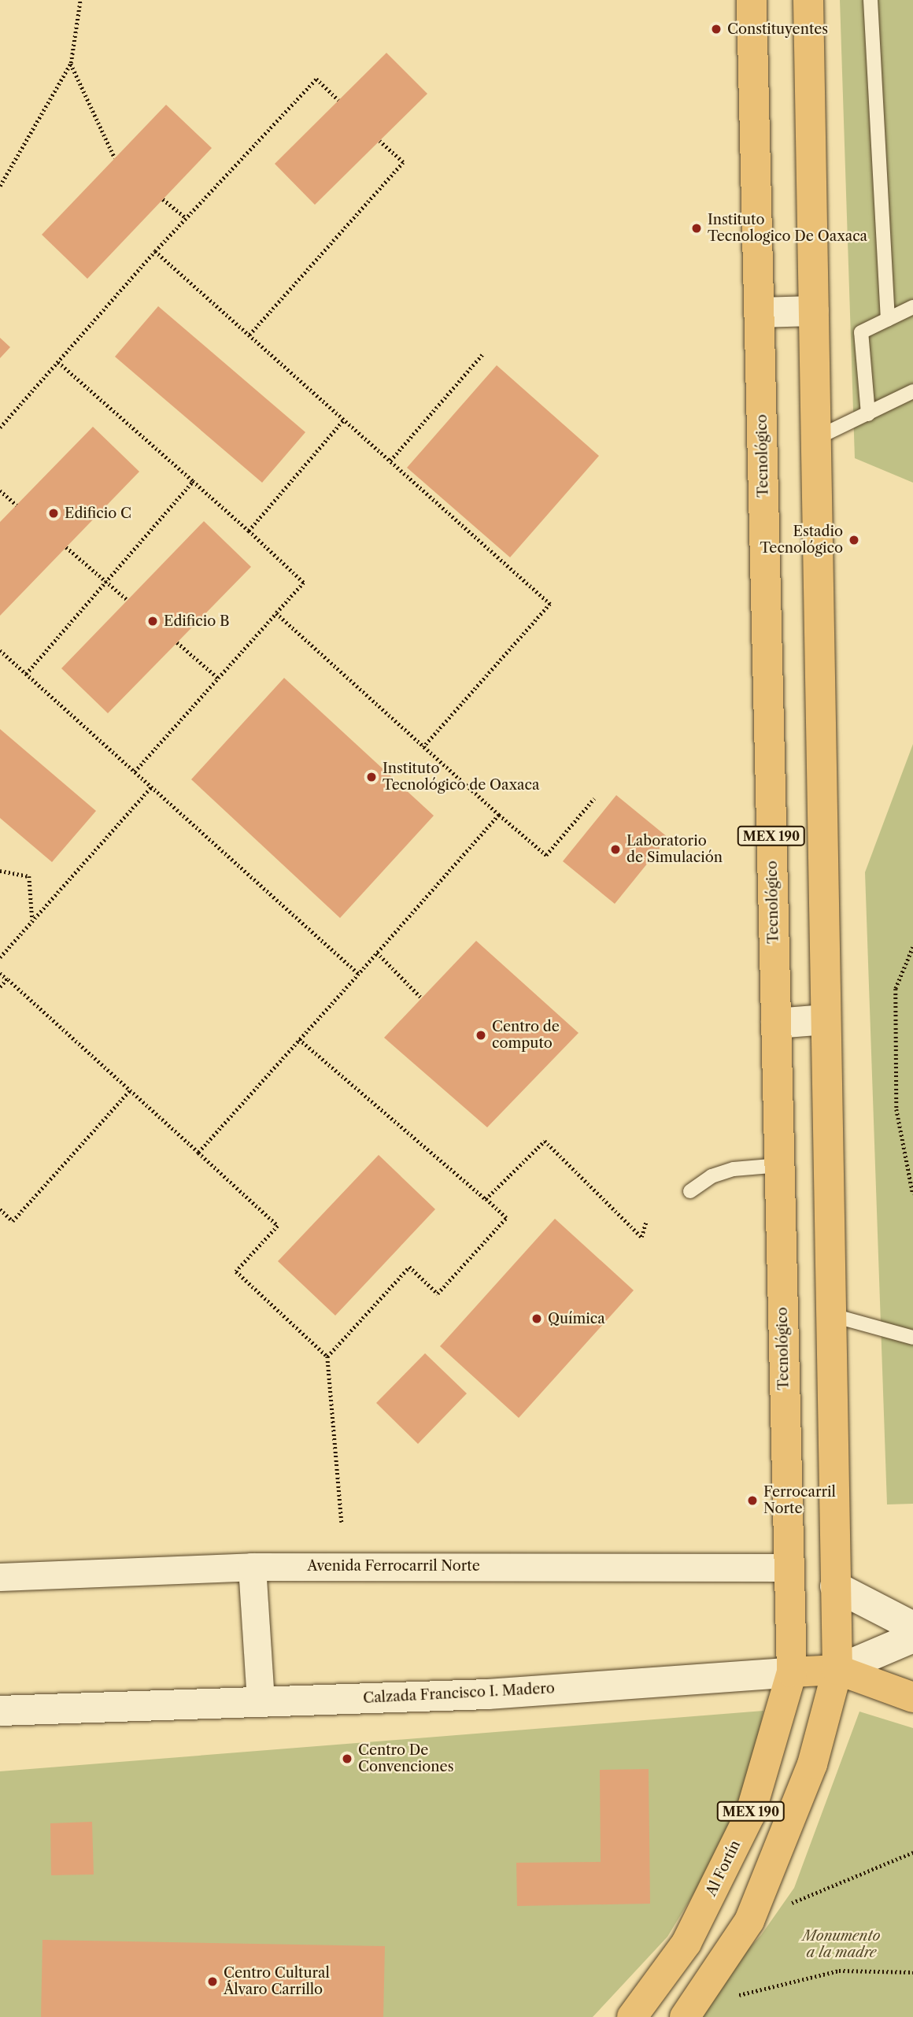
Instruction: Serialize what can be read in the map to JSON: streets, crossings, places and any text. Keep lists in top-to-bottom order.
{
  "streets": {
    "main road": [
      "Tecnológico",
      "MEX 190",
      "Calzada Francisco I. Madero",
      "Al Fortín"
    ],
    "street": ["Avenida Ferrocarril Norte"]
  },
  "crossings": [
    ["Tecnológico", "Avenida Ferrocarril Norte"],
    ["Tecnológico", "Calzada Francisco I. Madero"],
    ["Tecnológico", "Al Fortín"],
    ["MEX 190", "Calzada Francisco I. Madero"],
    ["Calzada Francisco I. Madero", "Al Fortín"]
  ],
  "parks": ["Monumento a la madre"],
  "places": [
    "Constituyentes",
    "Instituto Tecnologico De Oaxaca",
    "Edificio C",
    "Estadio Tecnológico",
    "Edificio B",
    "Instituto Tecnológico de Oaxaca",
    "Laboratorio de Simulación",
    "Centro de computo",
    "Química",
    "Ferrocarril Norte",
    "Centro De Convenciones",
    "Centro Cultural Álvaro Carrillo"
  ]
}
